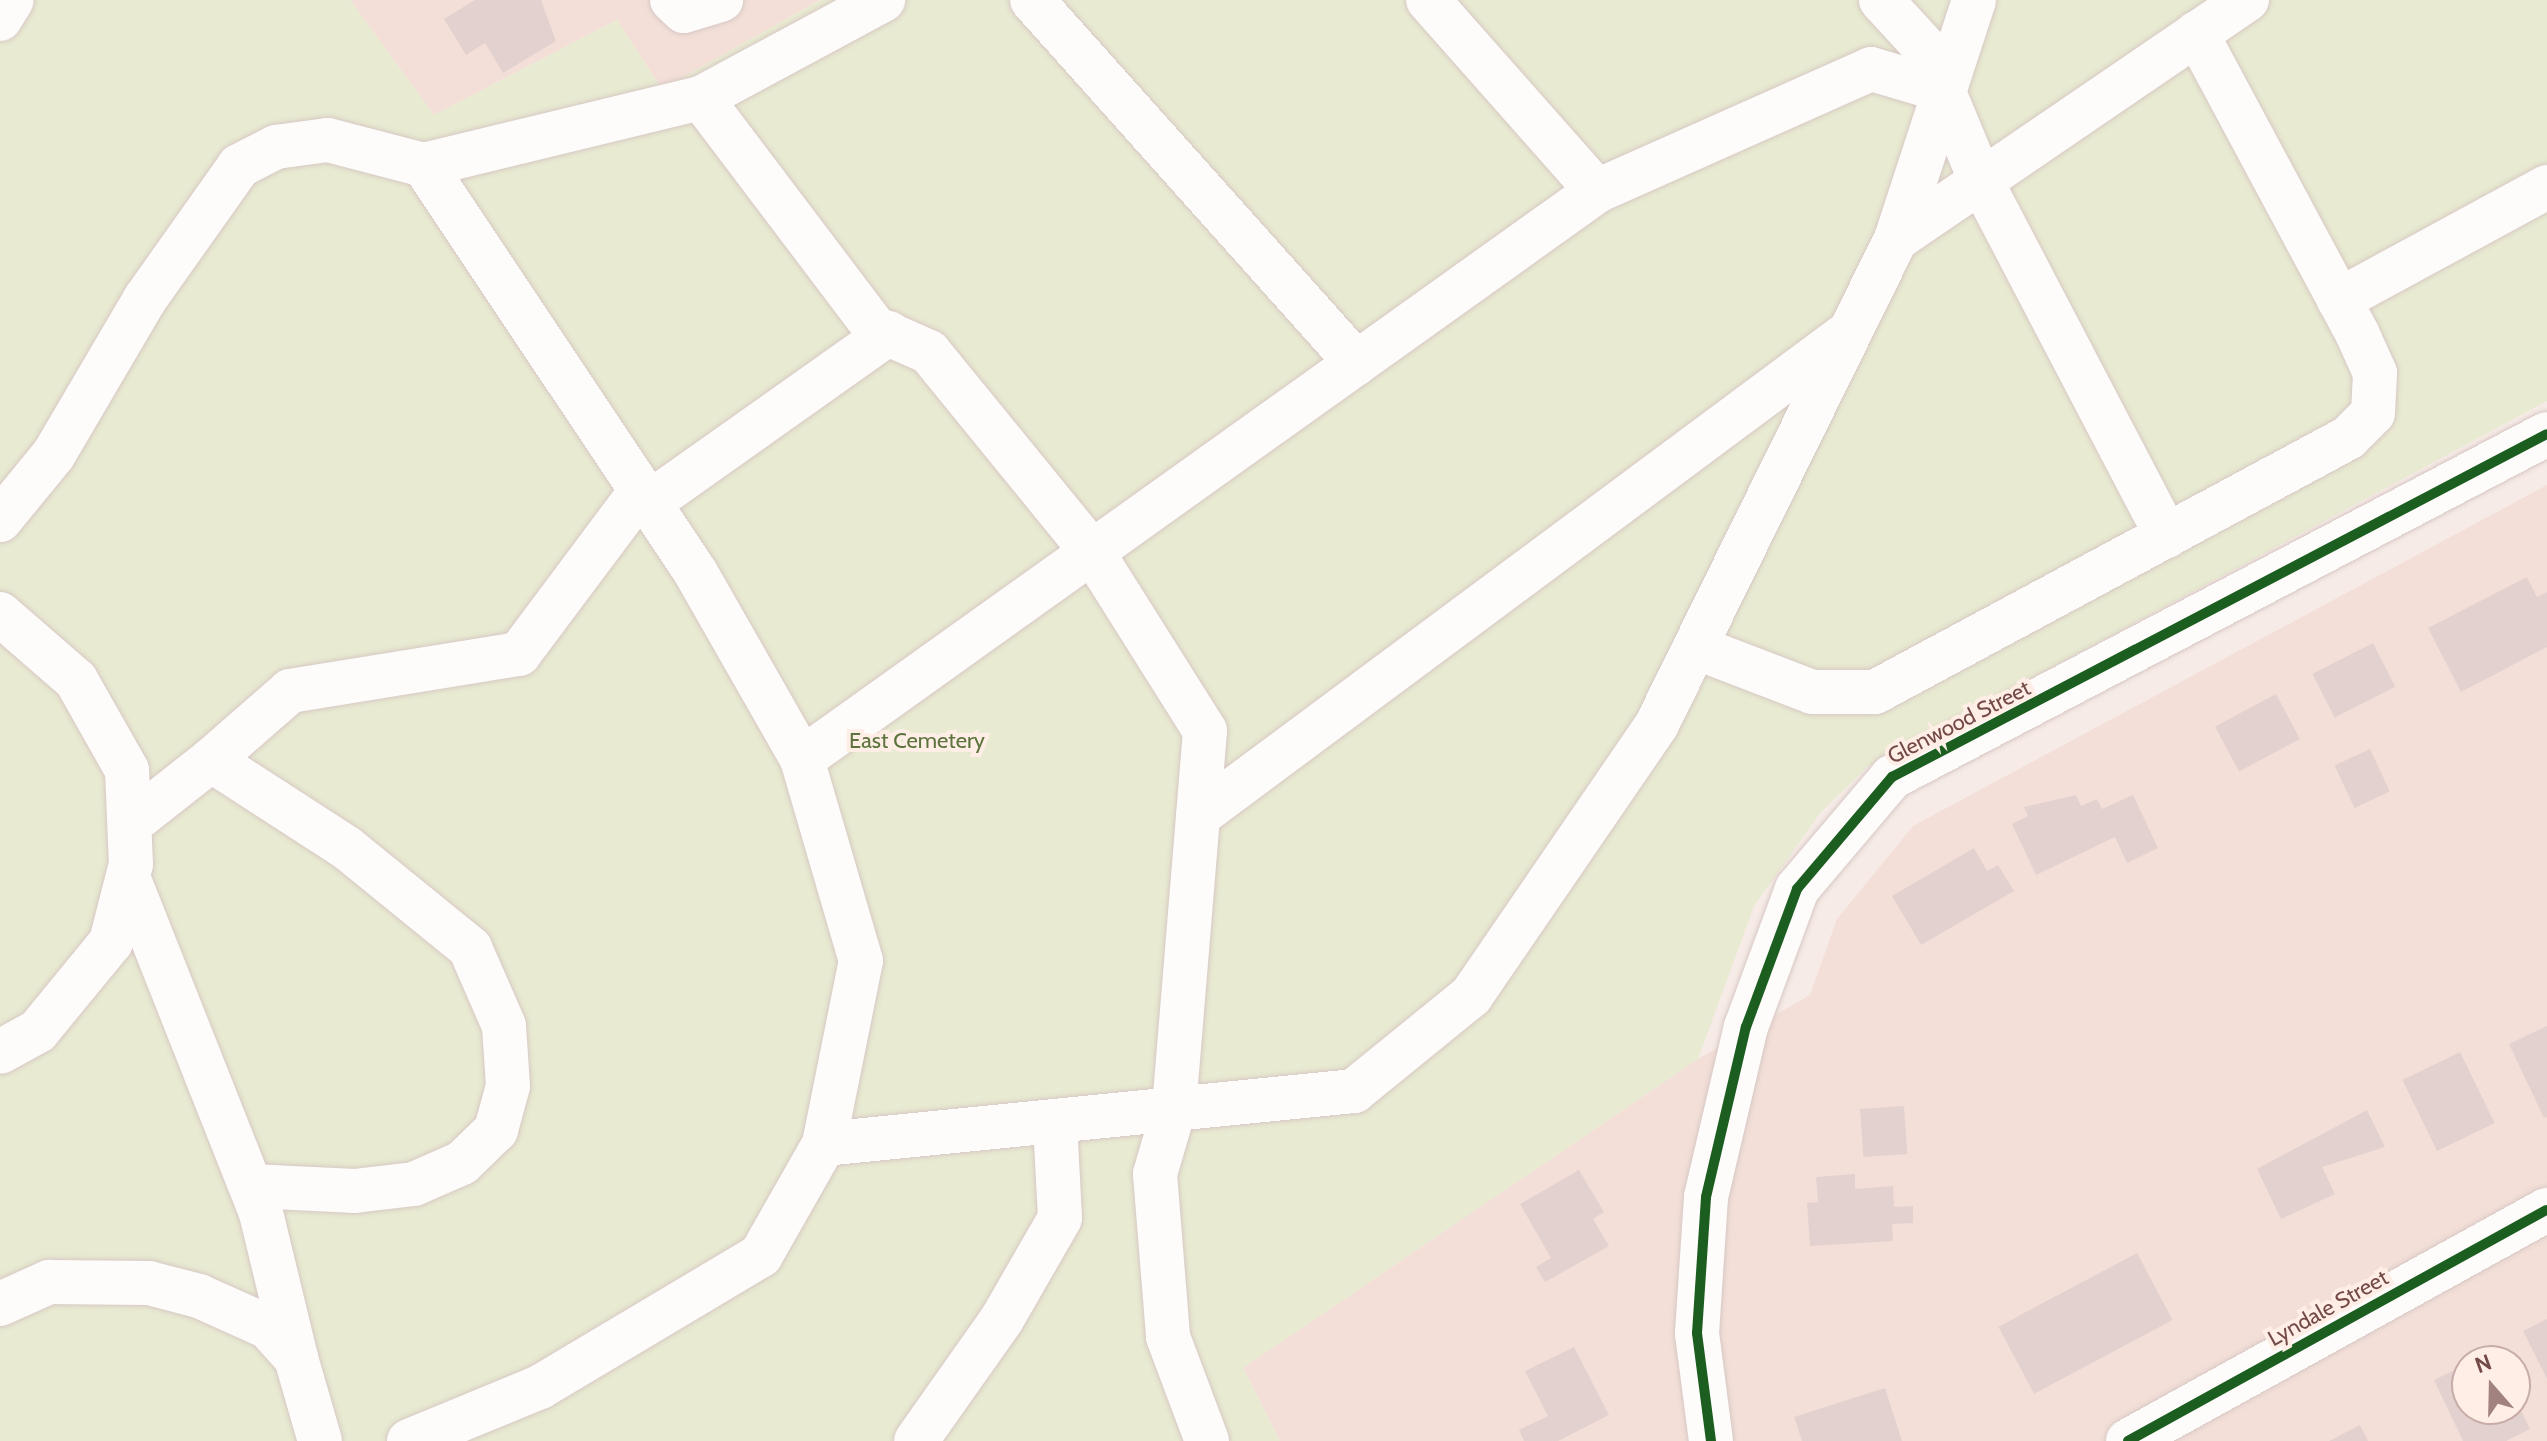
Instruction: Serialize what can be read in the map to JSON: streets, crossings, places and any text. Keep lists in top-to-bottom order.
{
  "streets": {
    "street": ["Glenwood Street", "Lyndale Street"]
  },
  "parks": ["East Cemetery"],
  "north": "top"
}
